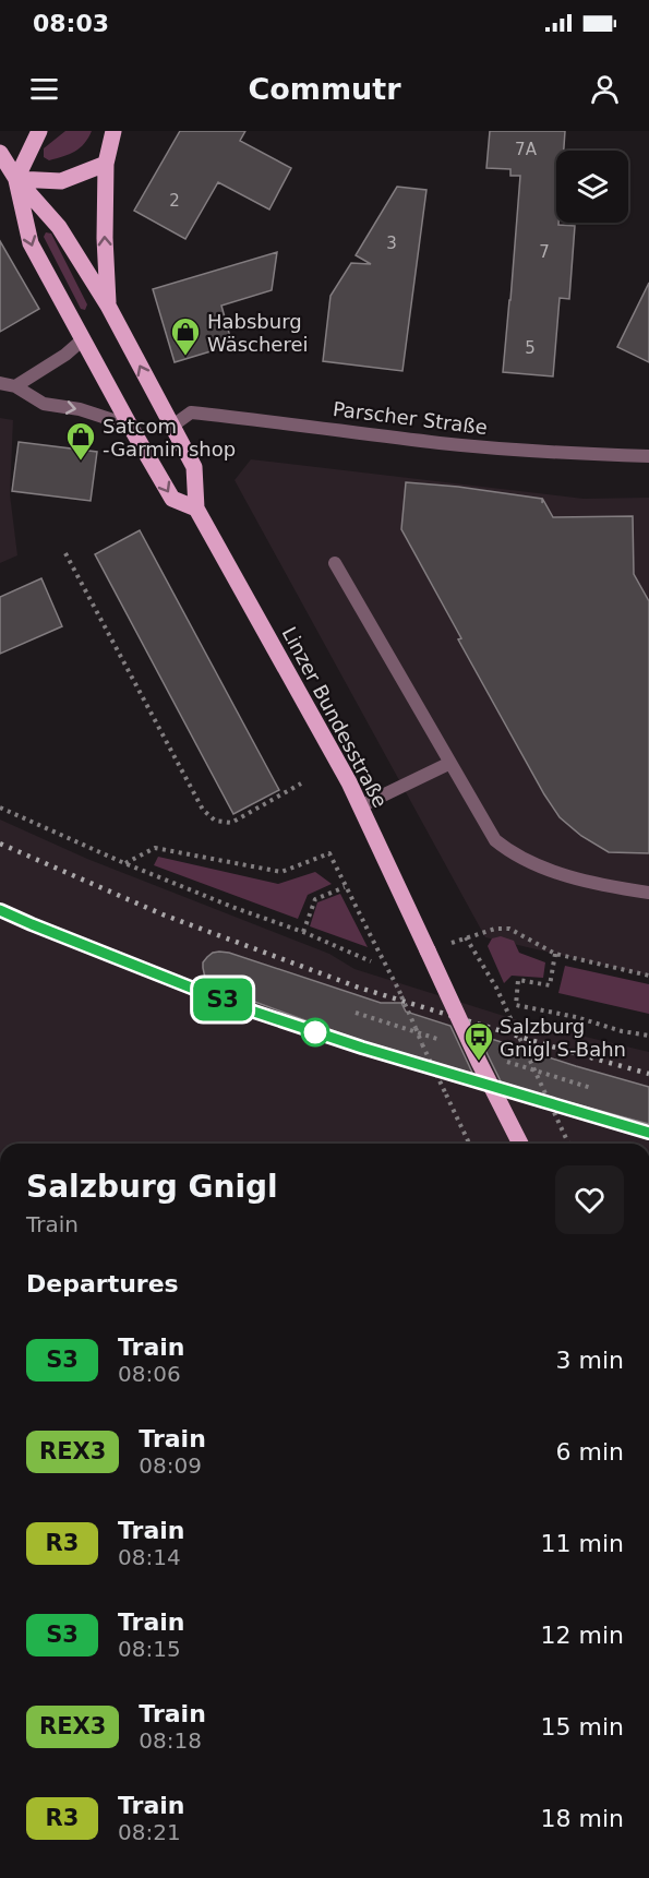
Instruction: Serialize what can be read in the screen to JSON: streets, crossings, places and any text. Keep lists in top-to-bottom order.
{
  "streets": {
    "main road": ["Linzer Bundesstraße"],
    "street": ["Parscher Straße"]
  },
  "crossings": [
    ["Parscher Straße", "Linzer Bundesstraße"]
  ],
  "places": {
    "shop": ["Habsburg Wäscherei", "Satcom -Garmin shop"],
    "bus stop": ["Salzburg Gnigl S-Bahn"]
  },
  "house_numbers": [
    "7A",
    "2",
    "3",
    "7",
    "5"
  ],
  "page": {
    "status": "08:03",
    "header": "Commutr",
    "on_map": "S3",
    "heading": [
      ["Salzburg Gnigl", "Train"],
      "Departures"
    ],
    "list": [
      {
        "mark": "S3",
        "name": "Train",
        "note": "08:06",
        "value": "3 min"
      },
      {
        "mark": "REX3",
        "name": "Train",
        "note": "08:09",
        "value": "6 min"
      },
      {
        "mark": "R3",
        "name": "Train",
        "note": "08:14",
        "value": "11 min"
      },
      {
        "mark": "S3",
        "name": "Train",
        "note": "08:15",
        "value": "12 min"
      },
      {
        "mark": "REX3",
        "name": "Train",
        "note": "08:18",
        "value": "15 min"
      },
      {
        "mark": "R3",
        "name": "Train",
        "note": "08:21",
        "value": "18 min"
      }
    ]
  }
}
